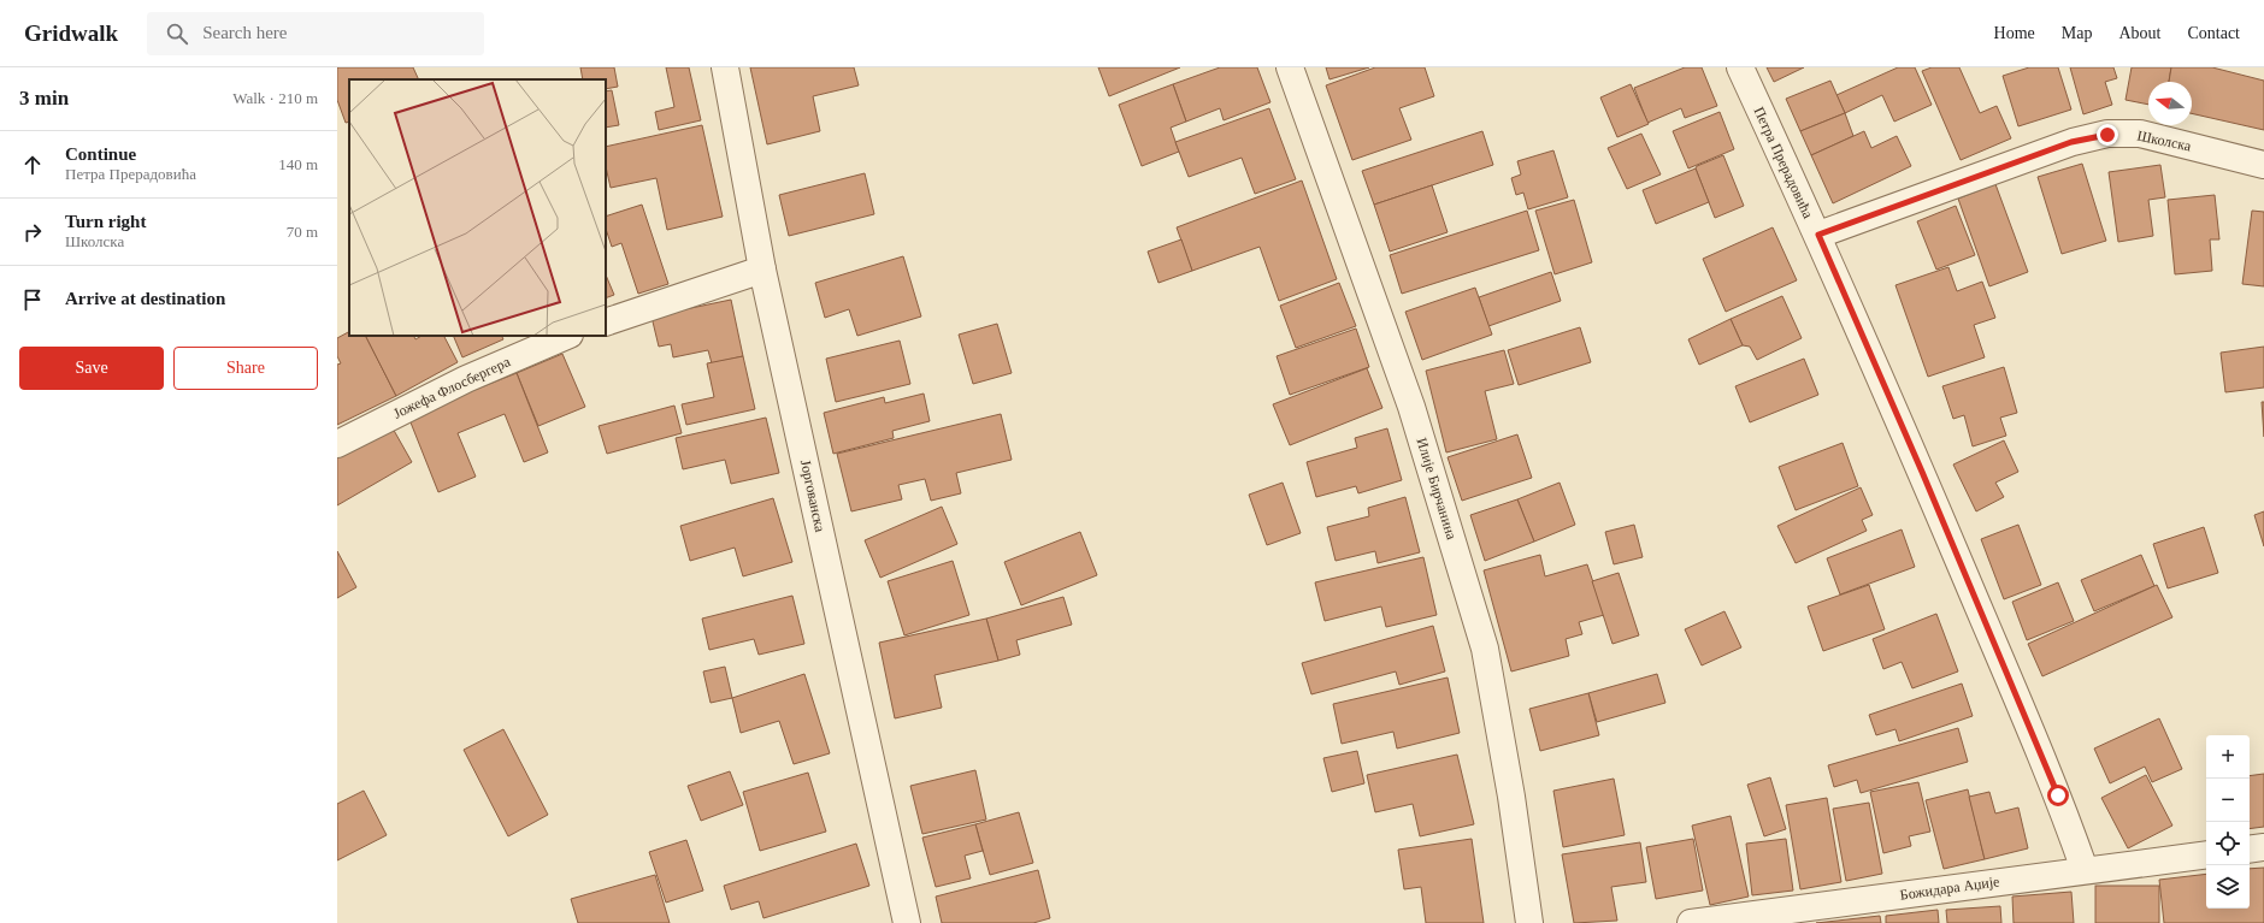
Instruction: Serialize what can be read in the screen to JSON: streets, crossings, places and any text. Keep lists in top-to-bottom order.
{
  "streets": {
    "street": [
      "Школска",
      "Петра Прерадовића",
      "Јожефа Флосбергера",
      "Илије Бирчанина",
      "Јоргованска",
      "Божидара Аџије"
    ]
  },
  "crossings": [
    ["Школска", "Петра Прерадовића"],
    ["Петра Прерадовића", "Божидара Аџије"]
  ],
  "north": "left",
  "page": {
    "header": "Gridwalk",
    "search": "Search here",
    "nav": [
      "Home",
      "Map",
      "About",
      "Contact"
    ],
    "heading": ["3 min", "Walk · 210 m"],
    "list": [
      ["Continue", "Петра Прерадовића", "140 m"],
      ["Turn right", "Школска", "70 m"],
      "Arrive at destination"
    ],
    "buttons": ["Save", "Share"],
    "map_buttons": ["+", "−"]
  }
}
